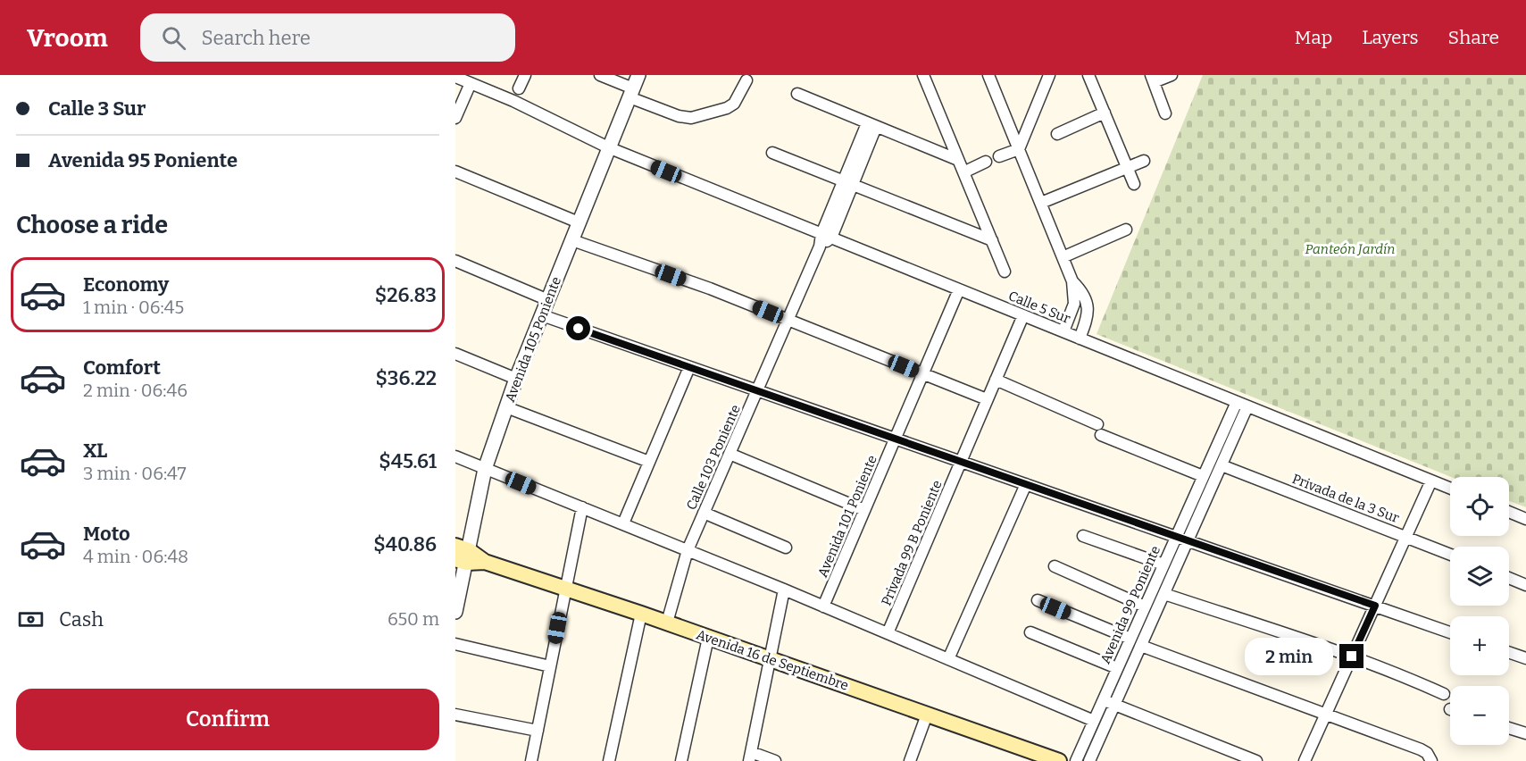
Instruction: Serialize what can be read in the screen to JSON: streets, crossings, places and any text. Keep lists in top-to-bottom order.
{
  "streets": {
    "main road": ["Avenida 16 de Septiembre"],
    "street": [
      "Calle 5 Sur",
      "Avenida 105 Poniente",
      "Calle 103 Poniente",
      "Privada de la 3 Sur",
      "Avenida 101 Poniente",
      "Privada 99 B Poniente",
      "Avenida 99 Poniente"
    ]
  },
  "crossings": [
    ["Calle 5 Sur", "Avenida 105 Poniente"],
    ["Calle 5 Sur", "Calle 103 Poniente"],
    ["Calle 5 Sur", "Avenida 101 Poniente"],
    ["Calle 5 Sur", "Privada 99 B Poniente"],
    ["Calle 5 Sur", "Avenida 99 Poniente"],
    ["Avenida 105 Poniente", "Avenida 16 de Septiembre"],
    ["Calle 103 Poniente", "Avenida 16 de Septiembre"],
    ["Privada de la 3 Sur", "Avenida 99 Poniente"]
  ],
  "parks": ["Panteón Jardín"],
  "page": {
    "header": "Vroom",
    "search": "Search here",
    "nav": ["Map", "Layers", "Share"],
    "banner": ["Calle 3 Sur", "Avenida 95 Poniente"],
    "heading": "Choose a ride",
    "list": [
      {
        "name": "Economy",
        "note": "1 min · 06:45",
        "value": "$26.83"
      },
      {
        "name": "Comfort",
        "note": "2 min · 06:46",
        "value": "$36.22"
      },
      {
        "name": "XL",
        "note": "3 min · 06:47",
        "value": "$45.61"
      },
      {
        "name": "Moto",
        "note": "4 min · 06:48",
        "value": "$40.86"
      }
    ],
    "map_buttons": ["+", "−"],
    "pay": ["Cash", "650 m"],
    "bubble": "2 min",
    "buttons": "Confirm"
  }
}
